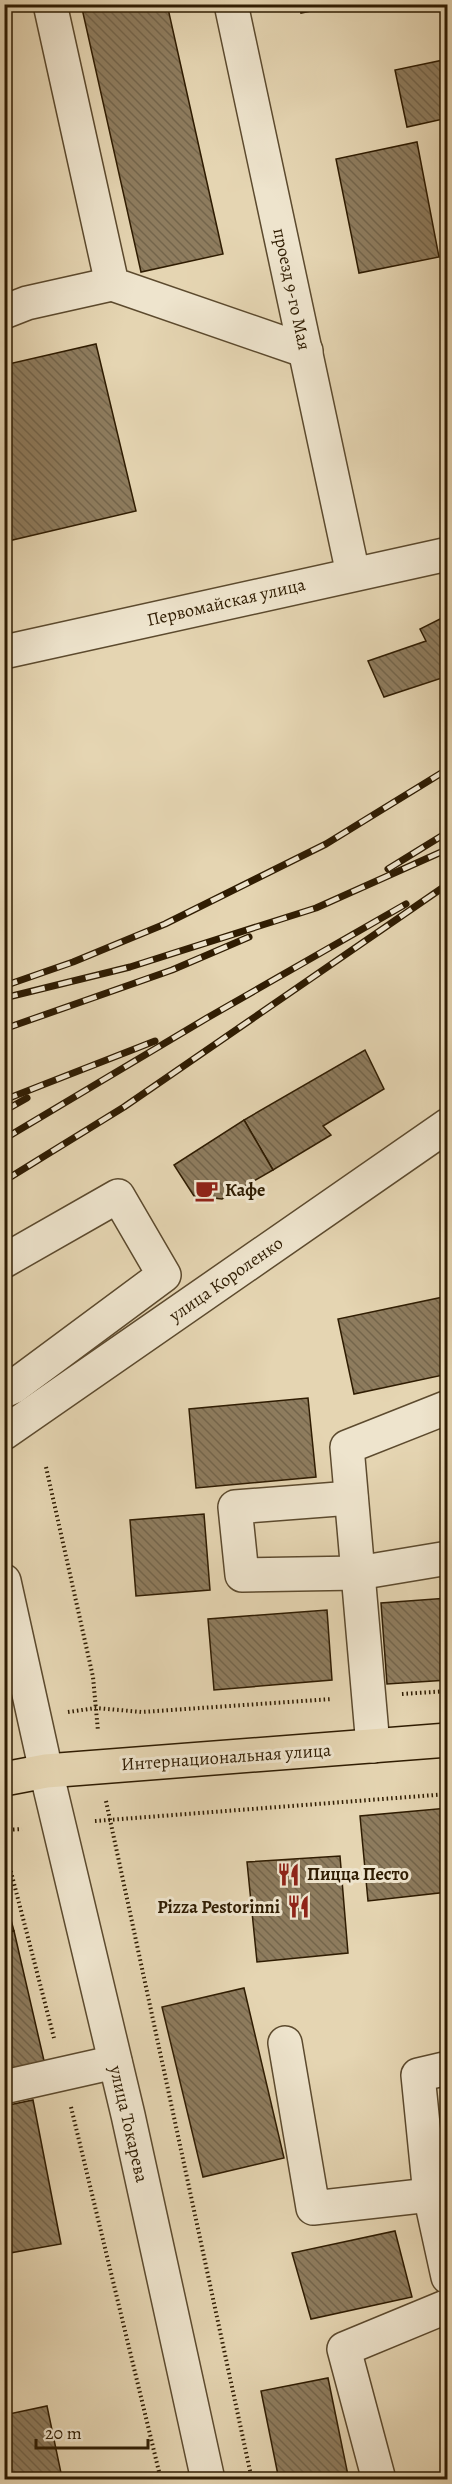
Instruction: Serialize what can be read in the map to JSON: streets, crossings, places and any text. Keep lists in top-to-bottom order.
{
  "streets": {
    "main road": ["Интернациональная улица"],
    "street": [
      "проезд 9-го Мая",
      "Первомайская улица",
      "улица Короленко",
      "улица Токарева"
    ]
  },
  "crossings": [
    ["проезд 9-го Мая", "Первомайская улица"],
    ["Интернациональная улица", "улица Токарева"]
  ],
  "places": {
    "cafe": ["Кафе"],
    "restaurant": ["Пицца Песто", "Pizza Pestorinni"]
  },
  "scale_bar": "20 m"
}
